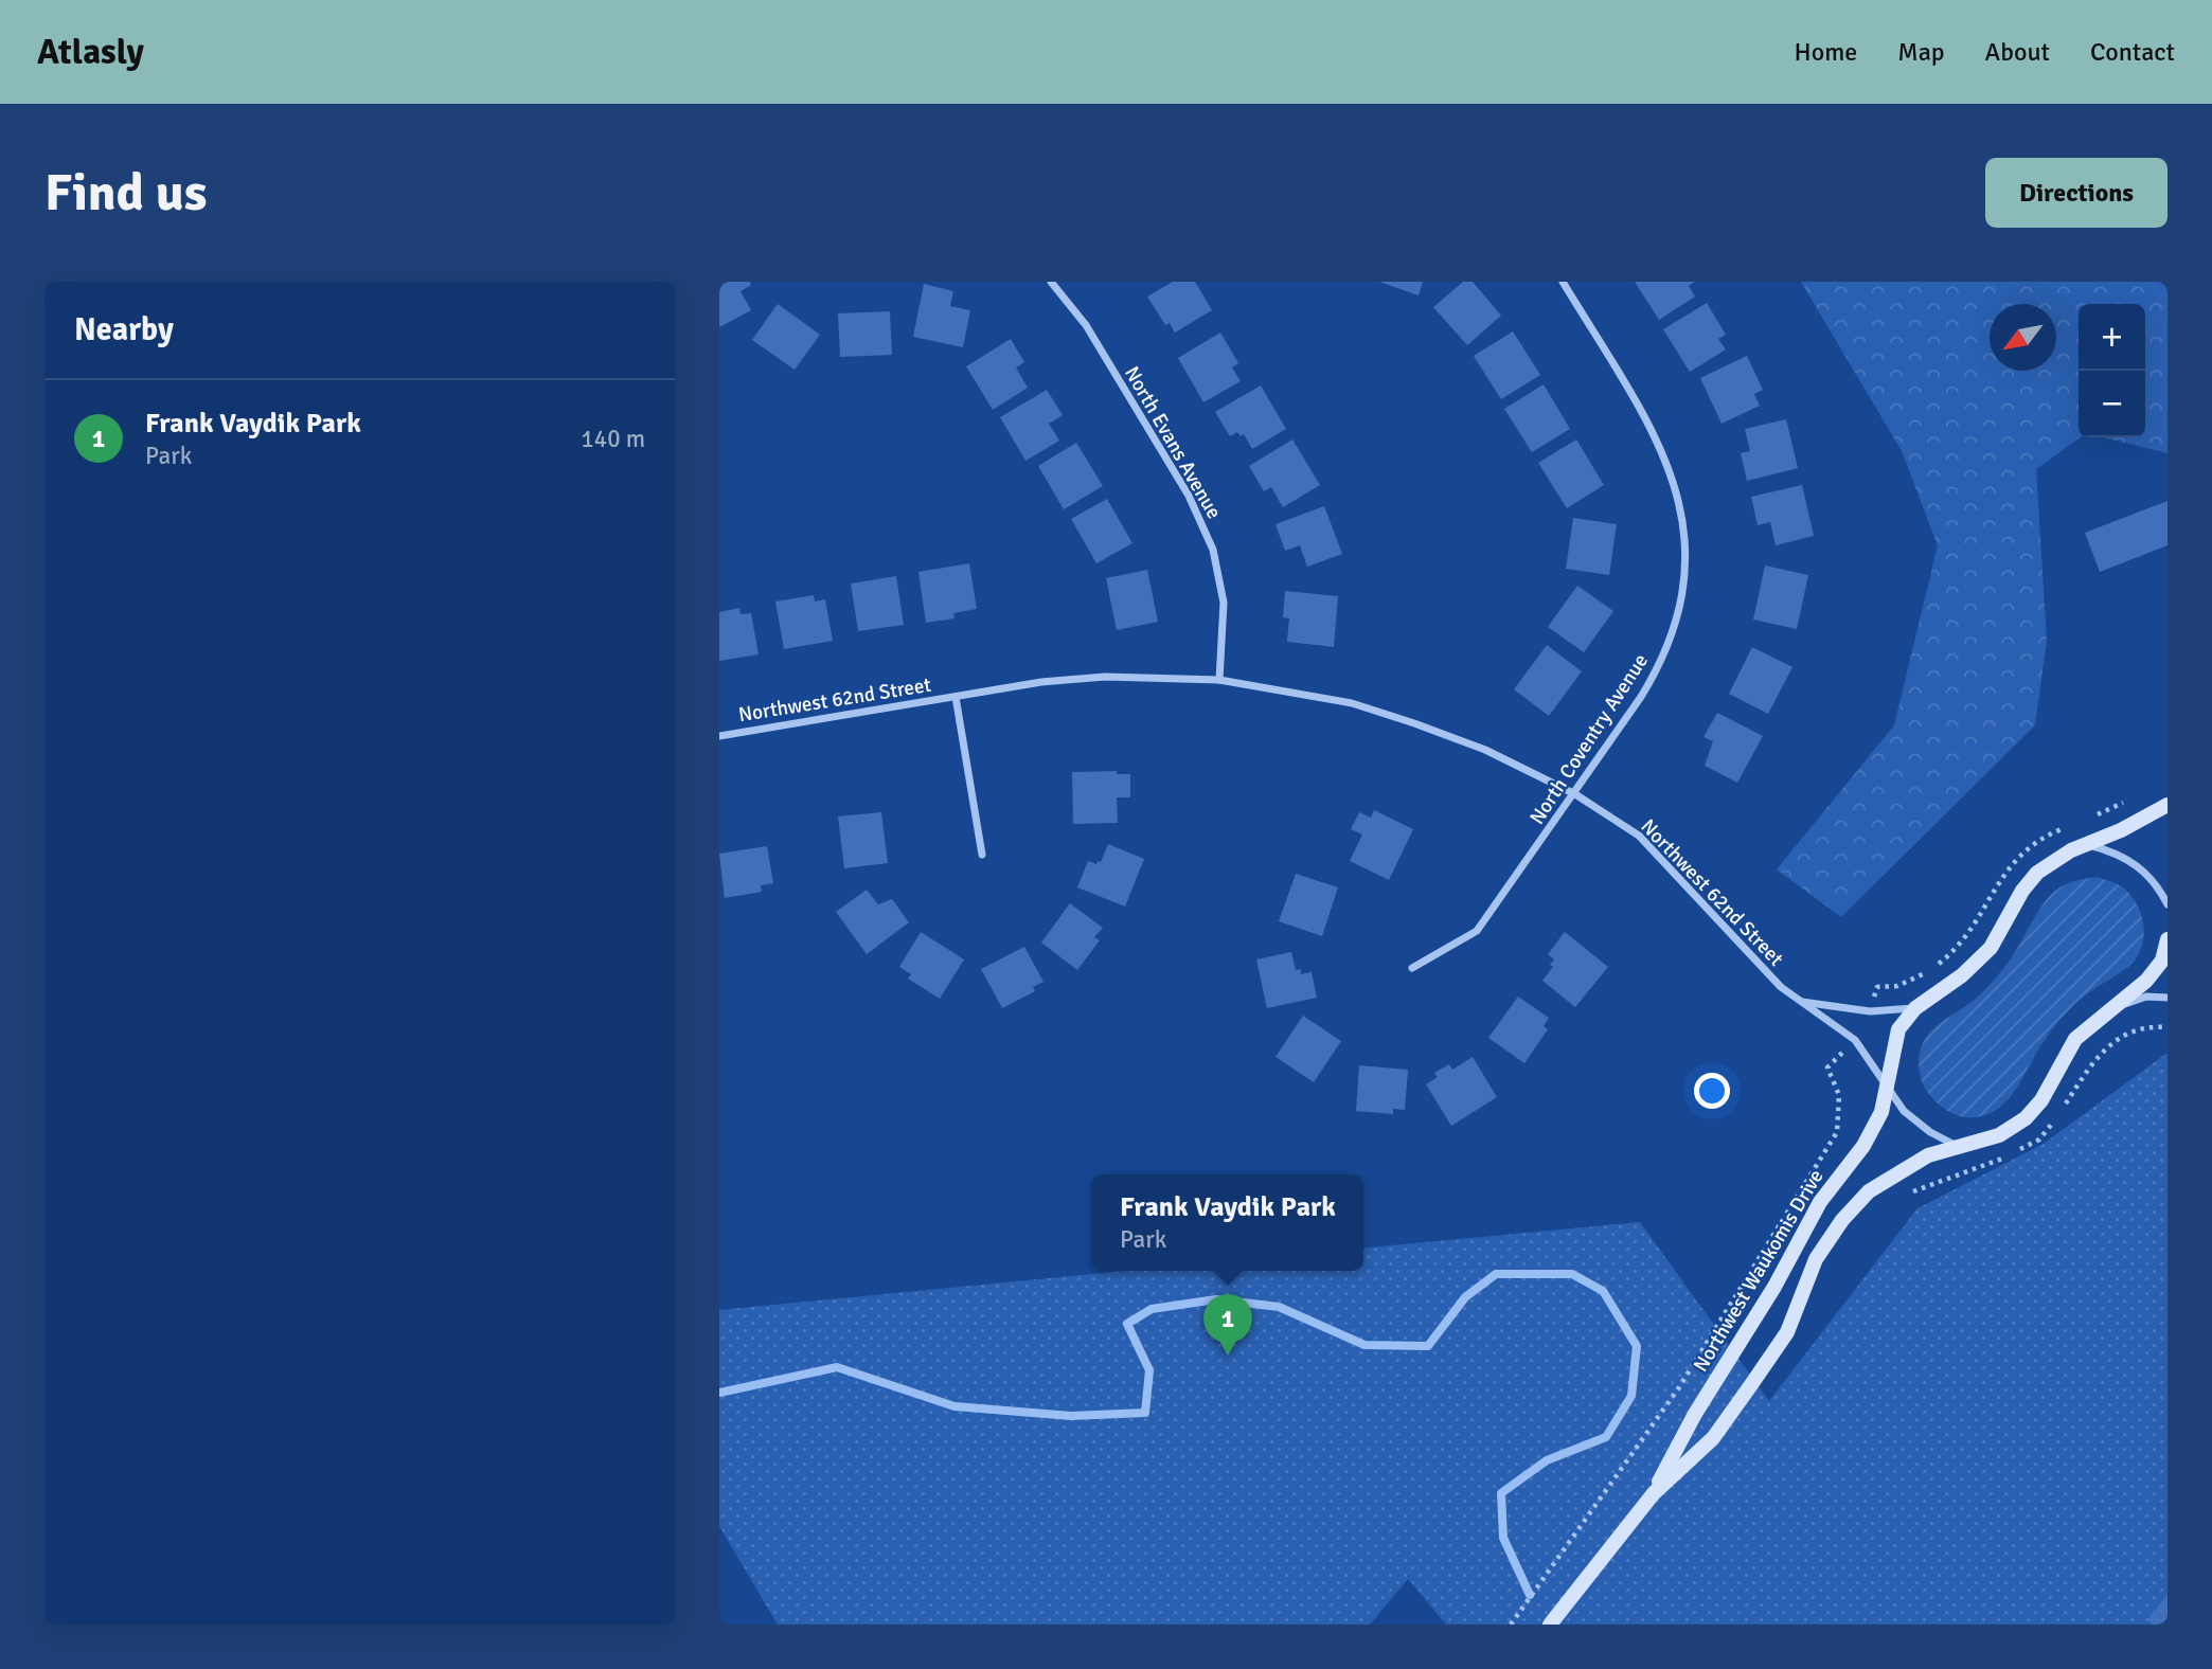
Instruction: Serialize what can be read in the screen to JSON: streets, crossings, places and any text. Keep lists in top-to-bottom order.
{
  "streets": {
    "main road": ["Northwest Waukomis Drive"],
    "street": ["North Evans Avenue", "Northwest 62nd Street", "North Coventry Avenue"]
  },
  "crossings": [
    ["North Evans Avenue", "Northwest 62nd Street"],
    ["Northwest 62nd Street", "North Coventry Avenue"],
    ["Northwest 62nd Street", "Northwest Waukomis Drive"]
  ],
  "north": "bottom left",
  "page": {
    "header": "Atlasly",
    "nav": [
      "Home",
      "Map",
      "About",
      "Contact"
    ],
    "buttons": "Directions",
    "title": "Find us",
    "heading": "Nearby",
    "map_buttons": ["+", "−"],
    "list": [
      {
        "mark": "1",
        "name": "Frank Vaydik Park",
        "note": "Park",
        "value": "140 m"
      }
    ],
    "popup": ["Frank Vaydik Park", "Park"],
    "pins": "1"
  }
}
